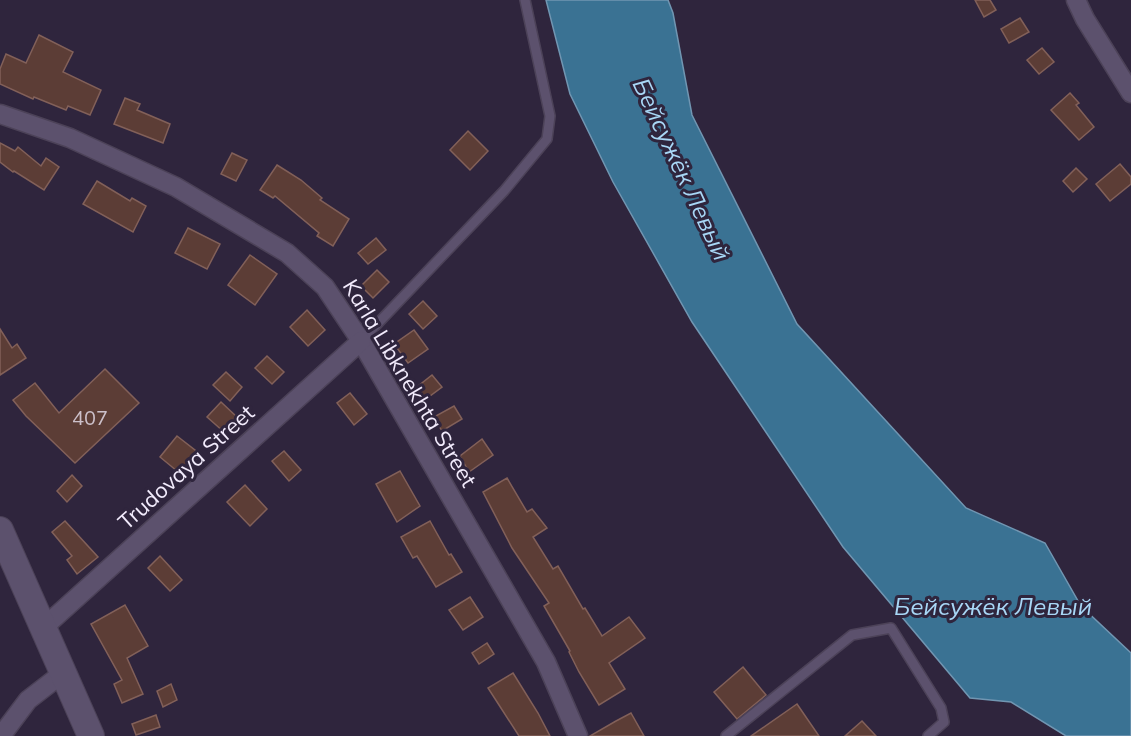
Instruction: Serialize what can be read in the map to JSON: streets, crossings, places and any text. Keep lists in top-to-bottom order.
{
  "streets": {
    "street": ["Karla Libknekhta Street", "Trudovaya Street"]
  },
  "crossings": [
    ["Karla Libknekhta Street", "Trudovaya Street"]
  ],
  "water": ["Бейсужёк Левый"],
  "house_numbers": ["407"]
}
